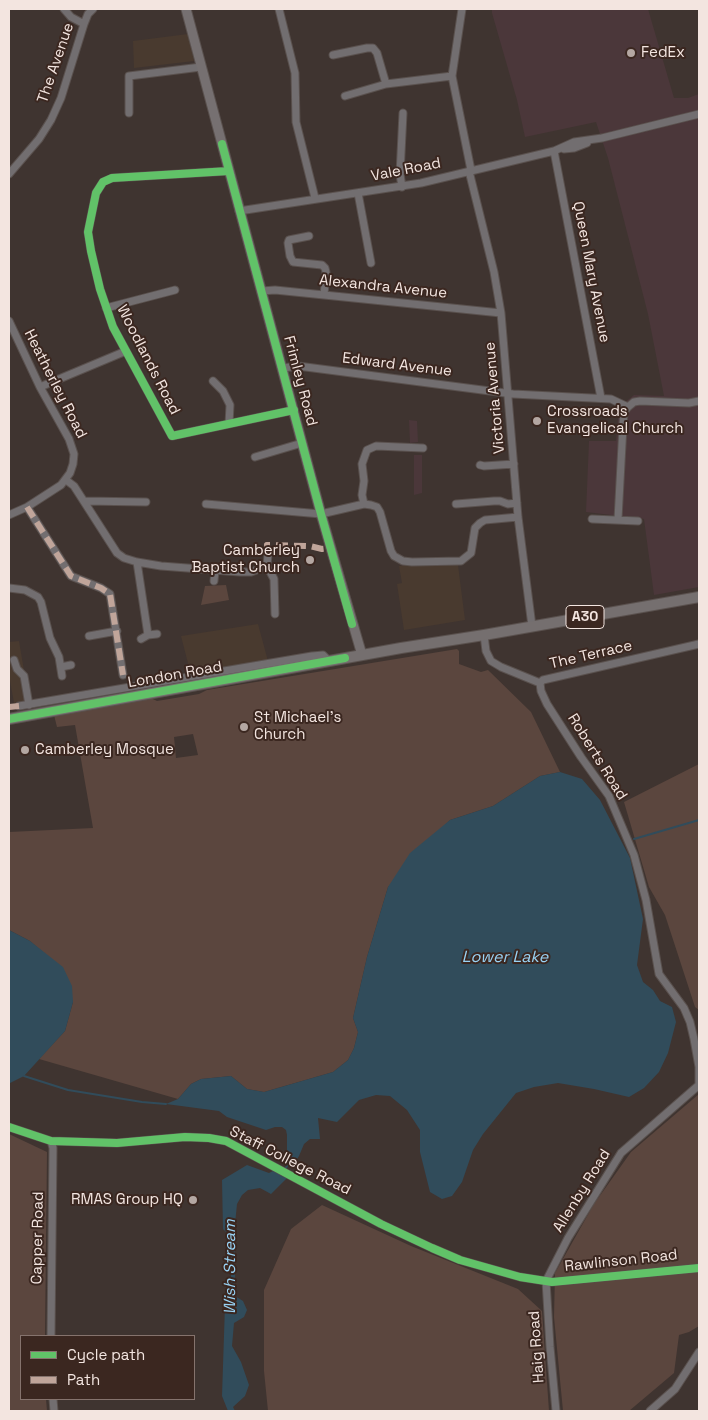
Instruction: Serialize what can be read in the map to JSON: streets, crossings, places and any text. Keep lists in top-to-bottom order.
{
  "streets": {
    "main road": ["Frimley Road", "A30", "London Road"],
    "street": [
      "The Avenue",
      "Vale Road",
      "Queen Mary Avenue",
      "Alexandra Avenue",
      "Woodlands Road",
      "Edward Avenue",
      "Heatherley Road",
      "Victoria Avenue",
      "The Terrace",
      "Roberts Road",
      "Staff College Road",
      "Allenby Road",
      "Capper Road",
      "Rawlinson Road",
      "Haig Road"
    ]
  },
  "crossings": [
    ["Vale Road", "Queen Mary Avenue"],
    ["Vale Road", "Frimley Road"],
    ["Vale Road", "Victoria Avenue"],
    ["Alexandra Avenue", "Frimley Road"],
    ["Alexandra Avenue", "Victoria Avenue"],
    ["Woodlands Road", "Frimley Road"],
    ["Edward Avenue", "Frimley Road"],
    ["Edward Avenue", "Victoria Avenue"],
    ["Frimley Road", "London Road"],
    ["Victoria Avenue", "London Road"],
    ["The Terrace", "London Road"],
    ["The Terrace", "Roberts Road"],
    ["Staff College Road", "Allenby Road"],
    ["Staff College Road", "Capper Road"],
    ["Staff College Road", "Rawlinson Road"],
    ["Staff College Road", "Haig Road"],
    ["Allenby Road", "Rawlinson Road"],
    ["Allenby Road", "Haig Road"],
    ["Rawlinson Road", "Haig Road"]
  ],
  "water": ["Lower Lake", "Wish Stream"],
  "places": [
    "FedEx",
    "Crossroads Evangelical Church",
    "Camberley Baptist Church",
    "St Michael's Church",
    "Camberley Mosque",
    "RMAS Group HQ"
  ],
  "legend": ["Cycle path", "Path"]
}
